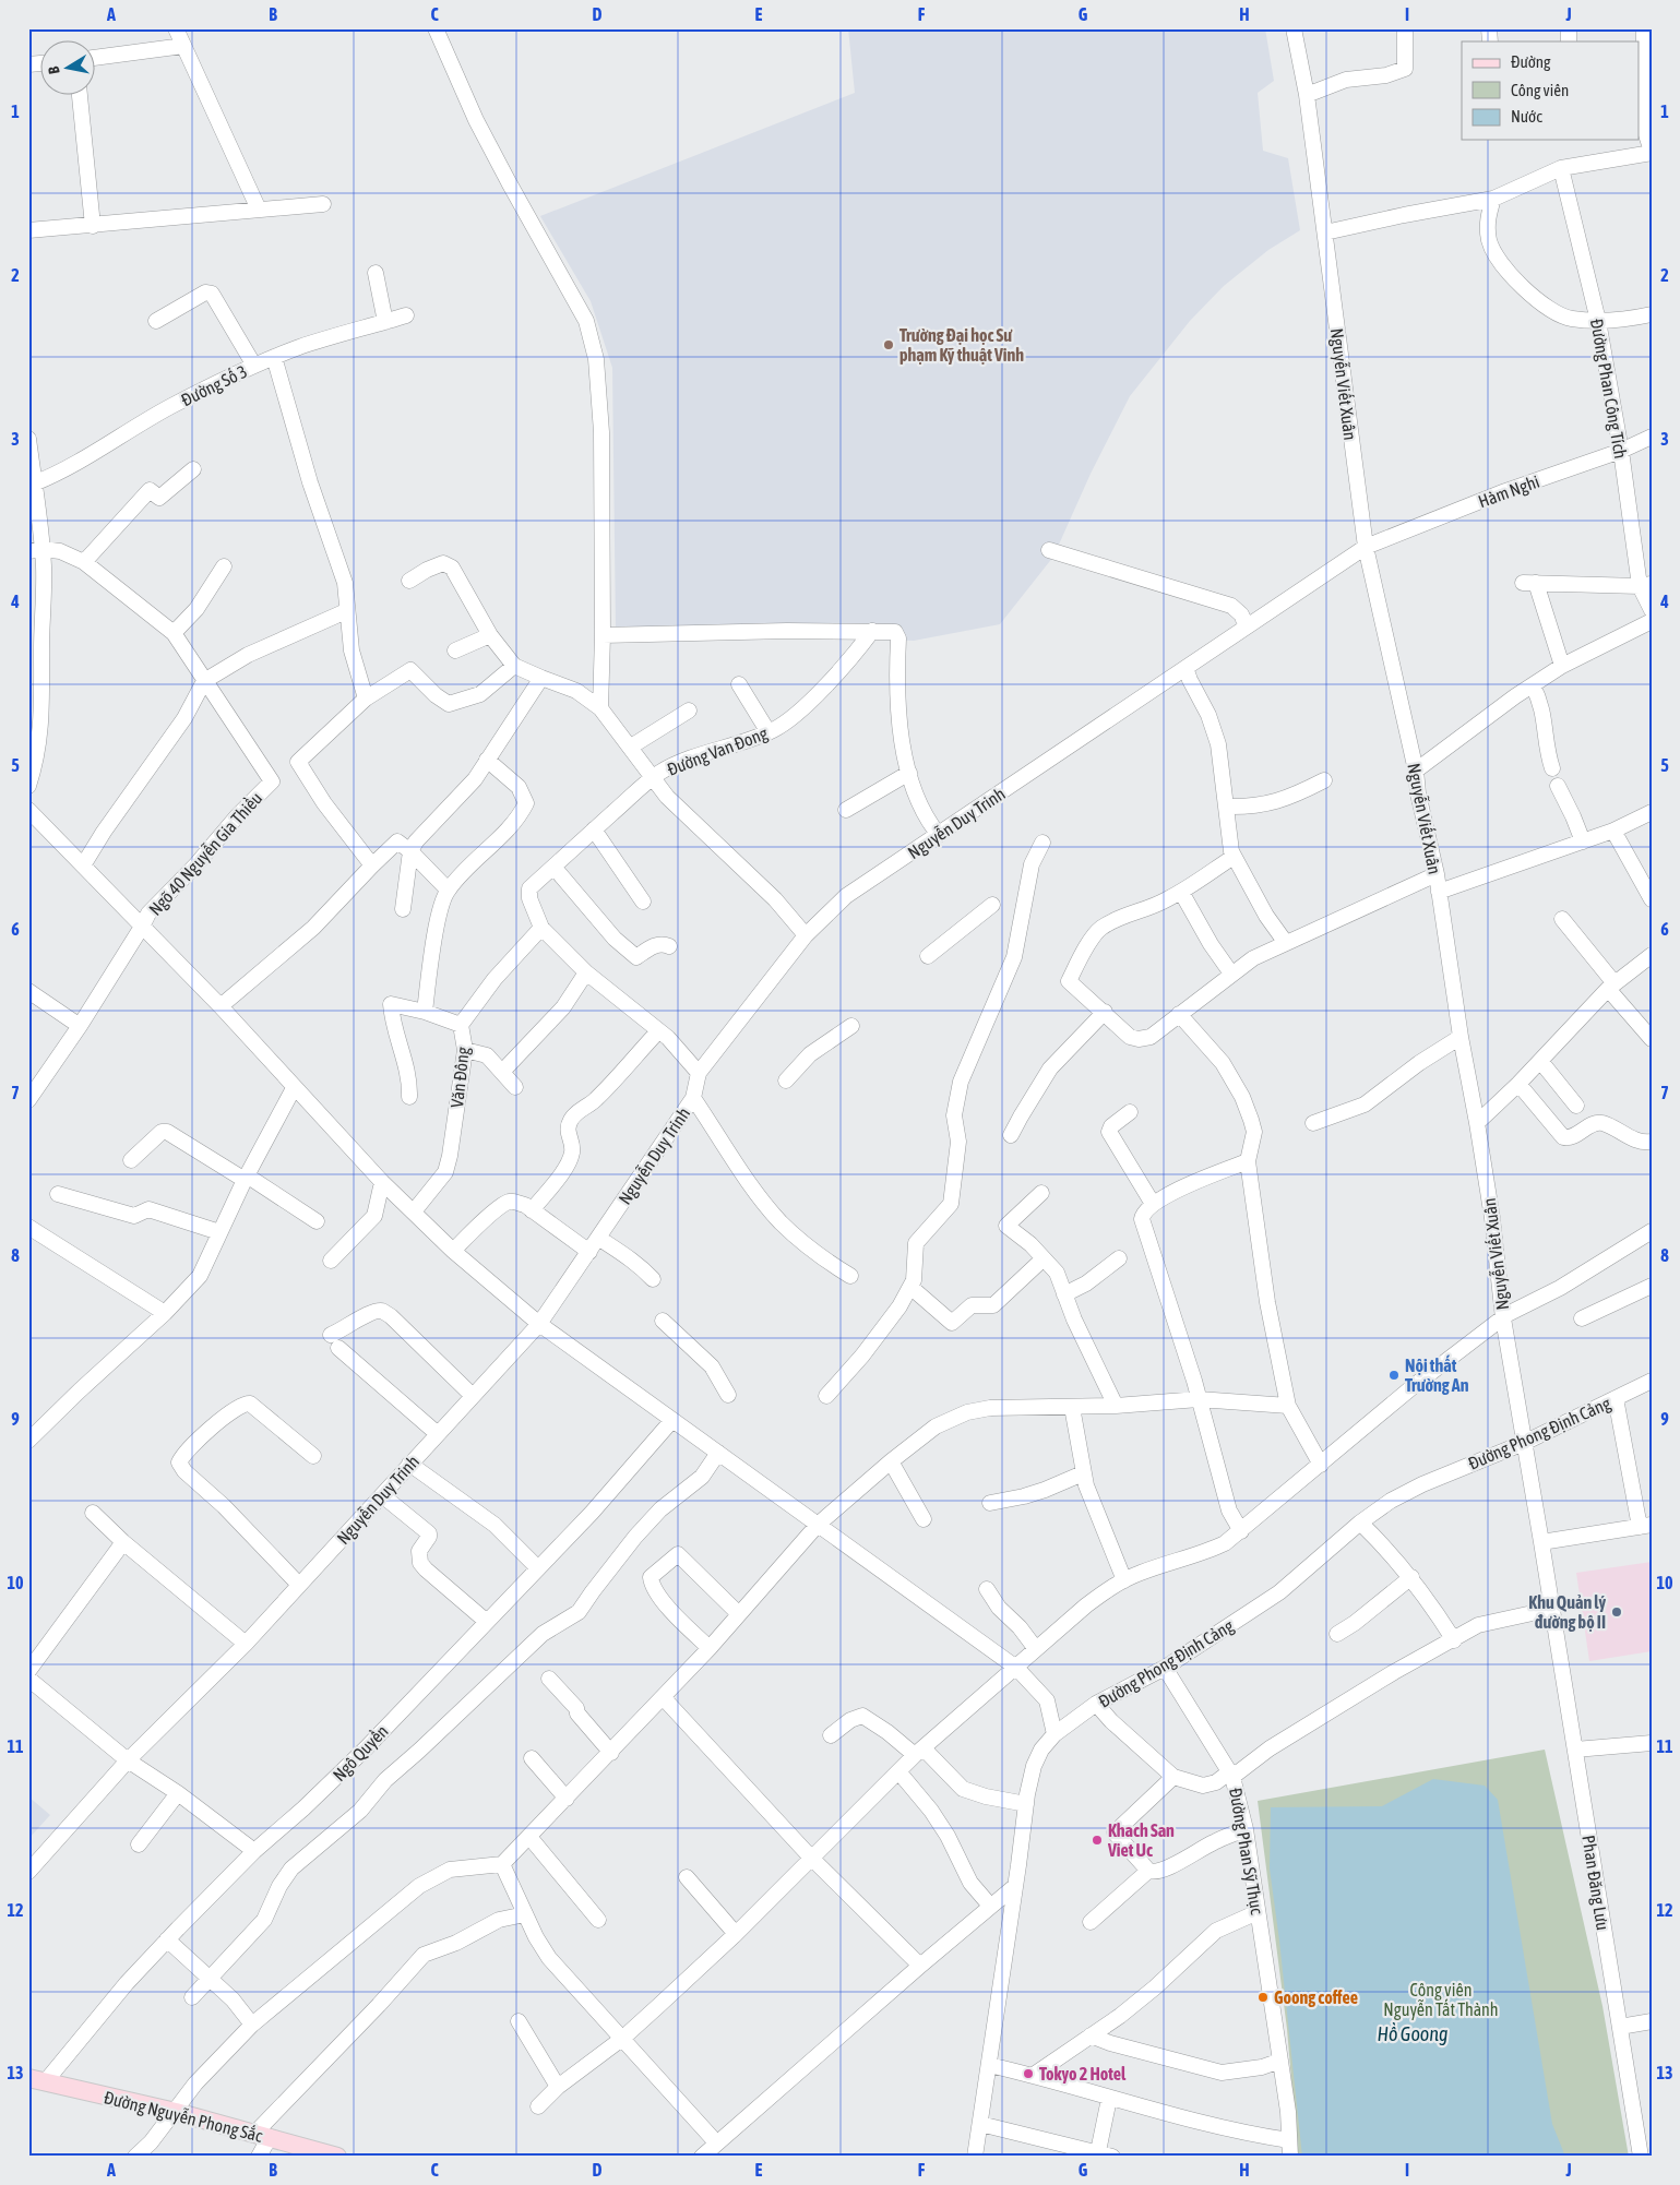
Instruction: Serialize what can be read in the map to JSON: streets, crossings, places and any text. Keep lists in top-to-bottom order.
{
  "streets": {
    "main road": ["Đường Nguyễn Phong Sắc"],
    "street": [
      "Nguyễn Viết Xuân",
      "Đường Số 3",
      "Đường Phan Công Tích",
      "Hàm Nghi",
      "Đường Van Đong",
      "Nguyễn Duy Trinh",
      "Ngõ 40 Nguyễn Gia Thiều",
      "Văn Đông",
      "Đường Phong Định Cảng",
      "Ngô Quyền",
      "Đường Phan Sỹ Thục",
      "Phan Đăng Lưu"
    ]
  },
  "crossings": [
    ["Nguyễn Viết Xuân", "Hàm Nghi"],
    ["Nguyễn Viết Xuân", "Nguyễn Duy Trinh"],
    ["Nguyễn Viết Xuân", "Đường Phong Định Cảng"],
    ["Nguyễn Viết Xuân", "Đường Phan Sỹ Thục"],
    ["Nguyễn Viết Xuân", "Phan Đăng Lưu"],
    ["Đường Phan Công Tích", "Hàm Nghi"],
    ["Hàm Nghi", "Nguyễn Duy Trinh"],
    ["Đường Van Đong", "Văn Đông"],
    ["Ngô Quyền", "Đường Nguyễn Phong Sắc"],
    ["Đường Phan Sỹ Thục", "Phan Đăng Lưu"]
  ],
  "water": ["Hồ Goong"],
  "parks": ["Công viên Nguyễn Tất Thành"],
  "places": [
    "Trường Đại học Sư phạm Kỹ thuật Vinh",
    "Nội thất Trường An",
    "Khu Quản lý đường bộ II",
    "Khach San Viet Uc",
    "Goong coffee",
    "Tokyo 2 Hotel"
  ],
  "legend": ["Đường", "Công viên", "Nước"],
  "north": "left",
  "grid": {
    "columns": [
      "A",
      "B",
      "C",
      "D",
      "E",
      "F",
      "G",
      "H",
      "I",
      "J"
    ],
    "rows": [
      "1",
      "2",
      "3",
      "4",
      "5",
      "6",
      "7",
      "8",
      "9",
      "10",
      "11",
      "12",
      "13"
    ]
  }
}
